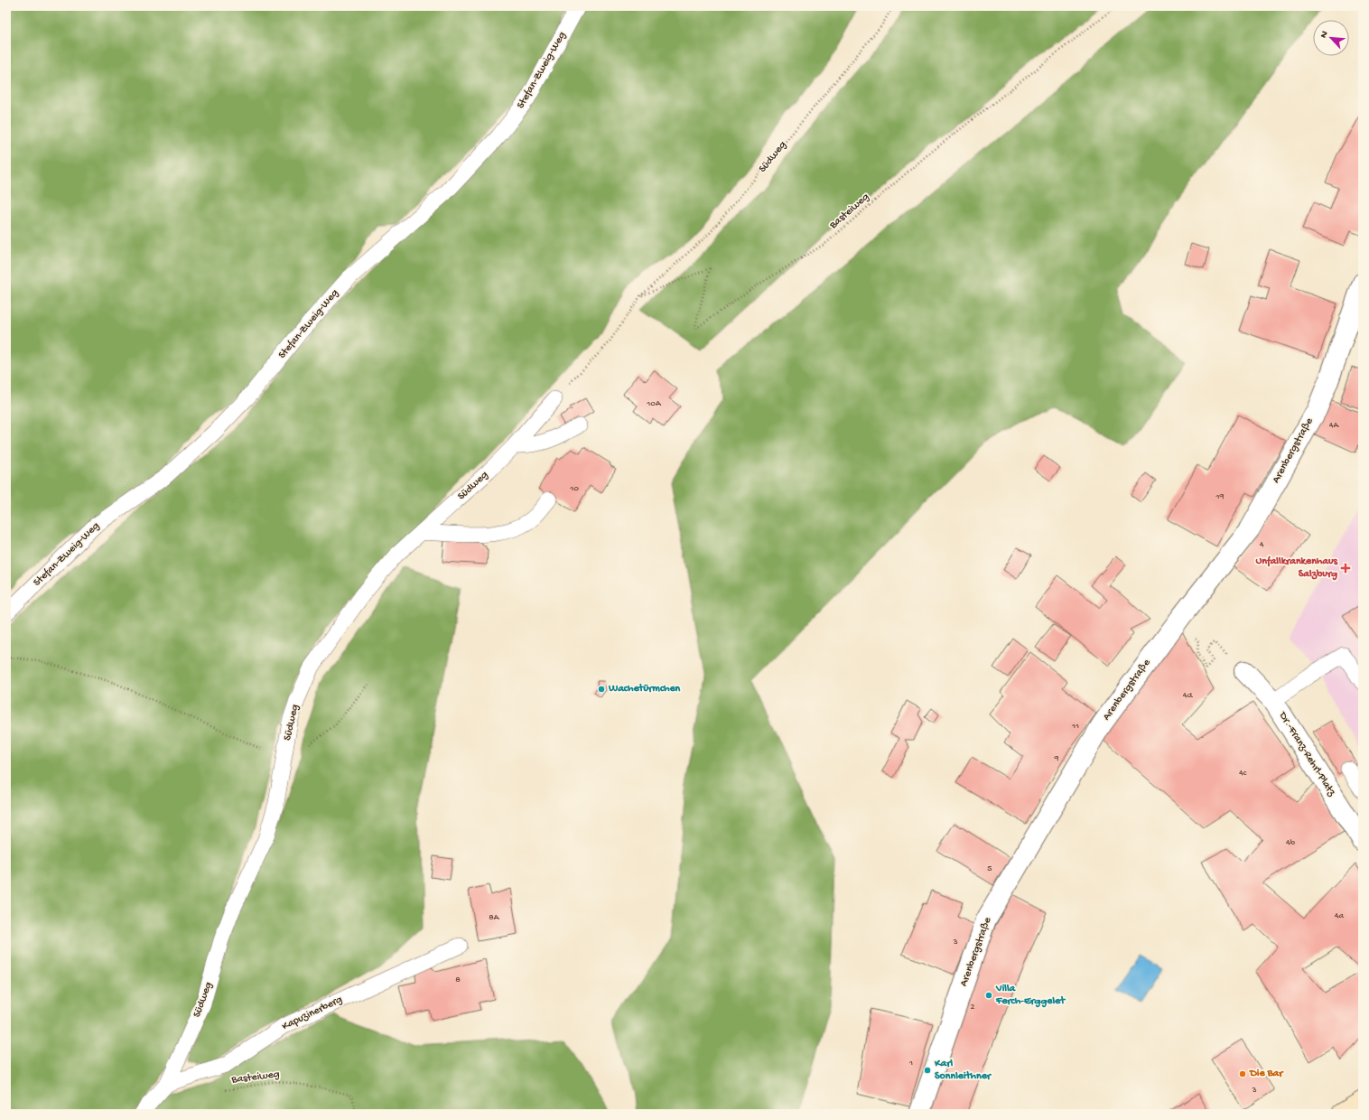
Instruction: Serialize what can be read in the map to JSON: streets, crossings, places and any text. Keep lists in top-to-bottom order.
{
  "streets": {
    "street": ["Arenbergstraße", "Dr.-Franz-Rehrl-Platz"],
    "lane": ["Stefan-Zweig-Weg", "Südweg", "Kapuzinerberg"],
    "path": ["Basteiweg"]
  },
  "crossings": [
    ["Südweg", "Basteiweg"],
    ["Südweg", "Kapuzinerberg"]
  ],
  "places": {
    "health": ["Unfallkrankenhaus Salzburg"],
    "other": [
      "Wachetürmchen",
      "Villa Ferch-Erggelet",
      "Karl Sonnleithner",
      "Die Bar"
    ]
  },
  "house_numbers": [
    "10A",
    "4A",
    "10",
    "19",
    "4",
    "4d",
    "11",
    "9",
    "4c",
    "4b",
    "5",
    "4a",
    "8A",
    "3",
    "8",
    "2",
    "1",
    "3"
  ],
  "north": "top left"
}
